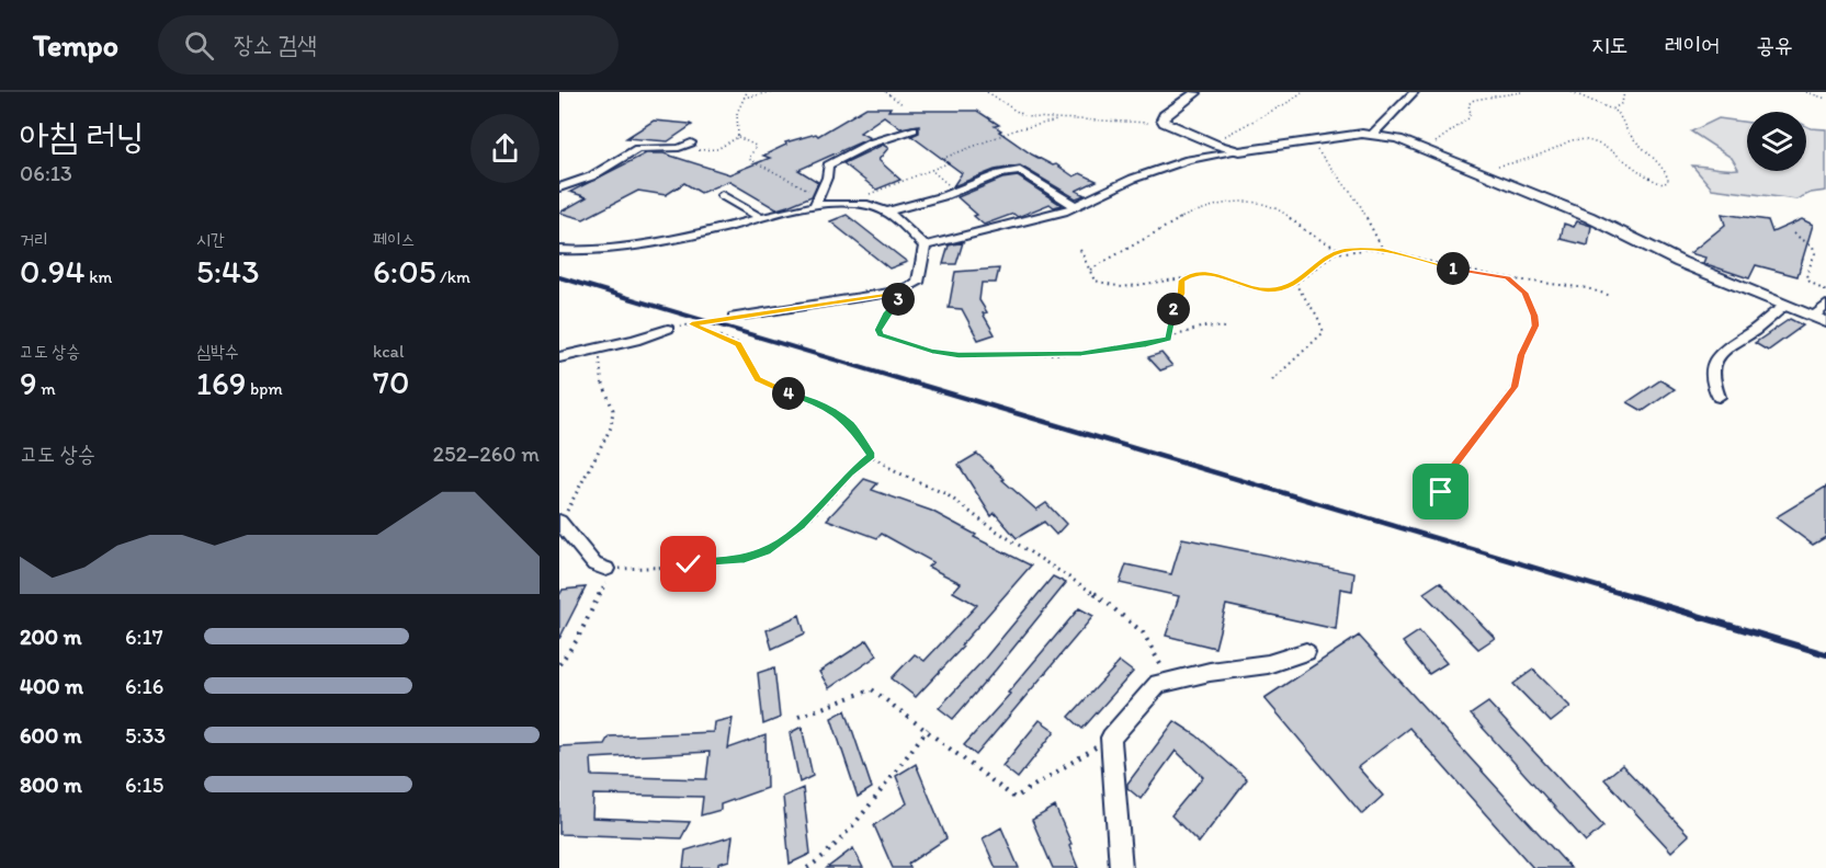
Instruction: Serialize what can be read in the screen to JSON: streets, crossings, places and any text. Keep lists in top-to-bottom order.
{
  "page": {
    "header": "Tempo",
    "search": "장소 검색",
    "nav": ["지도", "레이어", "공유"],
    "heading": ["아침 러닝", "06:13"],
    "stats": [
      ["거리", "0.94 km"],
      ["시간", "5:43"],
      ["페이스", "6:05 /km"],
      ["고도 상승", "9 m"],
      ["심박수", "169 bpm"],
      ["kcal", "70"]
    ],
    "pins": [
      "1",
      "3",
      "2",
      "4"
    ],
    "chart": ["고도 상승", "252–260 m"],
    "list": [
      {
        "name": "200 m",
        "note": "6:17"
      },
      {
        "name": "400 m",
        "note": "6:16"
      },
      {
        "name": "600 m",
        "note": "5:33"
      },
      {
        "name": "800 m",
        "note": "6:15"
      }
    ]
  }
}
